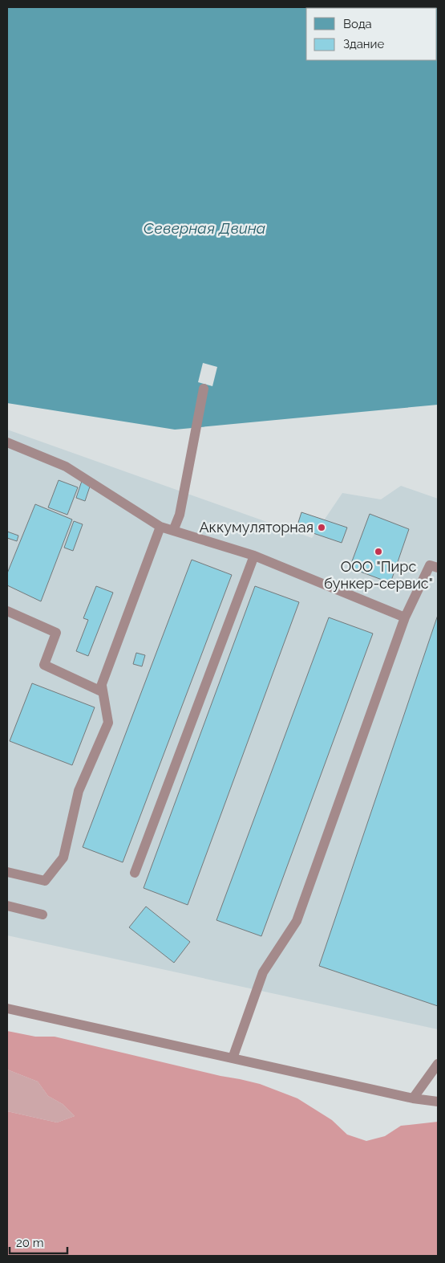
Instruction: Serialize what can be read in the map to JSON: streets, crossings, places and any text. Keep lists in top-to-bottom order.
{
  "water": ["Северная Двина"],
  "places": ["Аккумуляторная", "ООО \"Пирс бункер-сервис\""],
  "legend": ["Вода", "Здание"],
  "scale_bar": "20 m"
}
